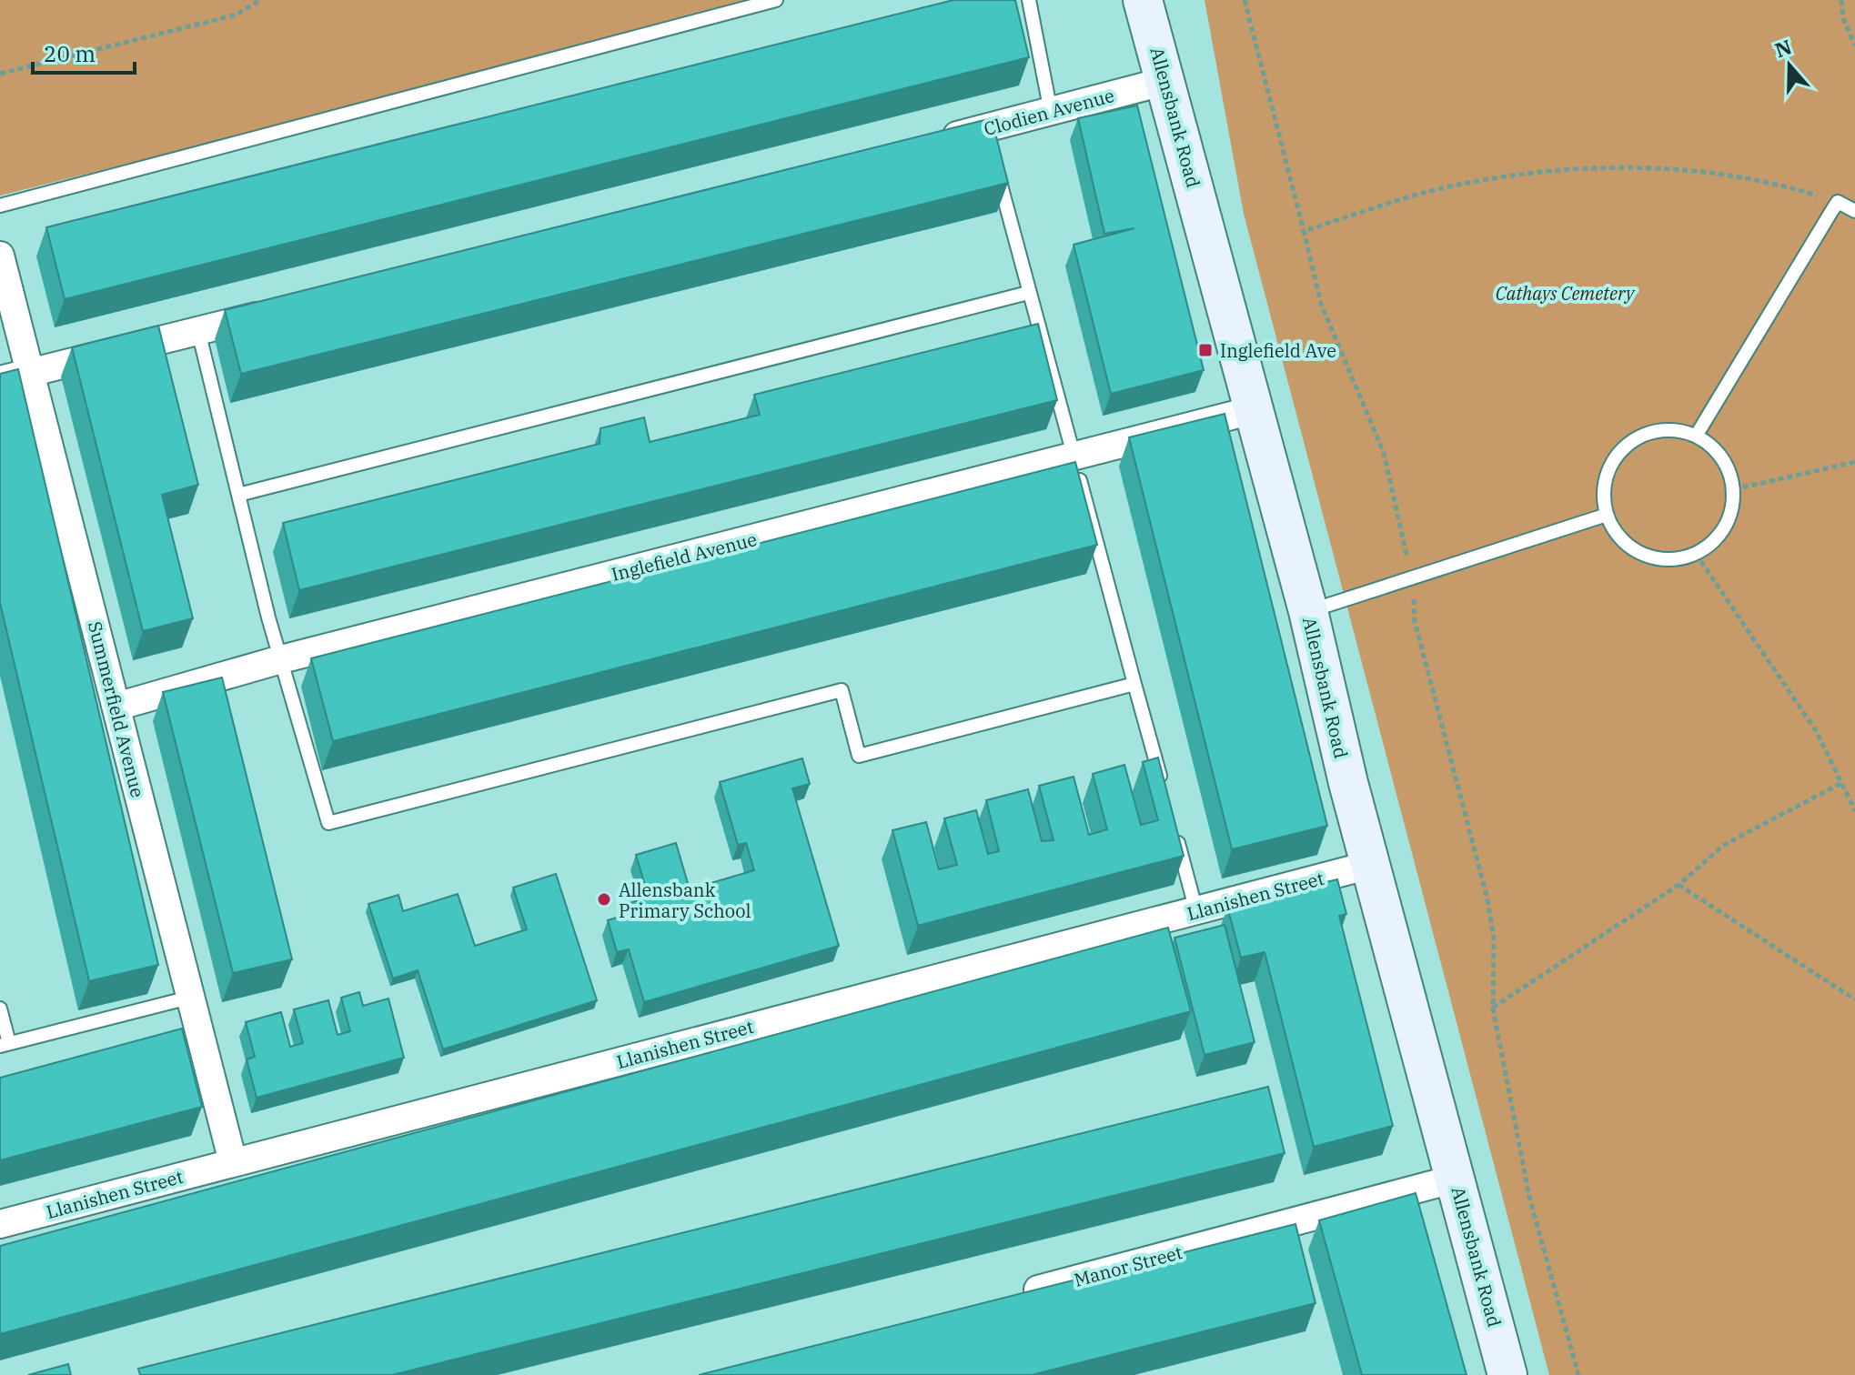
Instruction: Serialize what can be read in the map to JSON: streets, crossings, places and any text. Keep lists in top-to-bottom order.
{
  "streets": {
    "street": [
      "Clodien Avenue",
      "Allensbank Road",
      "Inglefield Avenue",
      "Summerfield Avenue",
      "Llanishen Street",
      "Manor Street"
    ]
  },
  "crossings": [
    ["Clodien Avenue", "Allensbank Road"],
    ["Allensbank Road", "Inglefield Avenue"],
    ["Allensbank Road", "Llanishen Street"],
    ["Allensbank Road", "Manor Street"],
    ["Inglefield Avenue", "Summerfield Avenue"],
    ["Summerfield Avenue", "Llanishen Street"]
  ],
  "parks": ["Cathays Cemetery"],
  "places": {
    "transit": ["Inglefield Ave"],
    "other": ["Allensbank Primary School"]
  },
  "scale_bar": "20 m",
  "north": "top"
}
